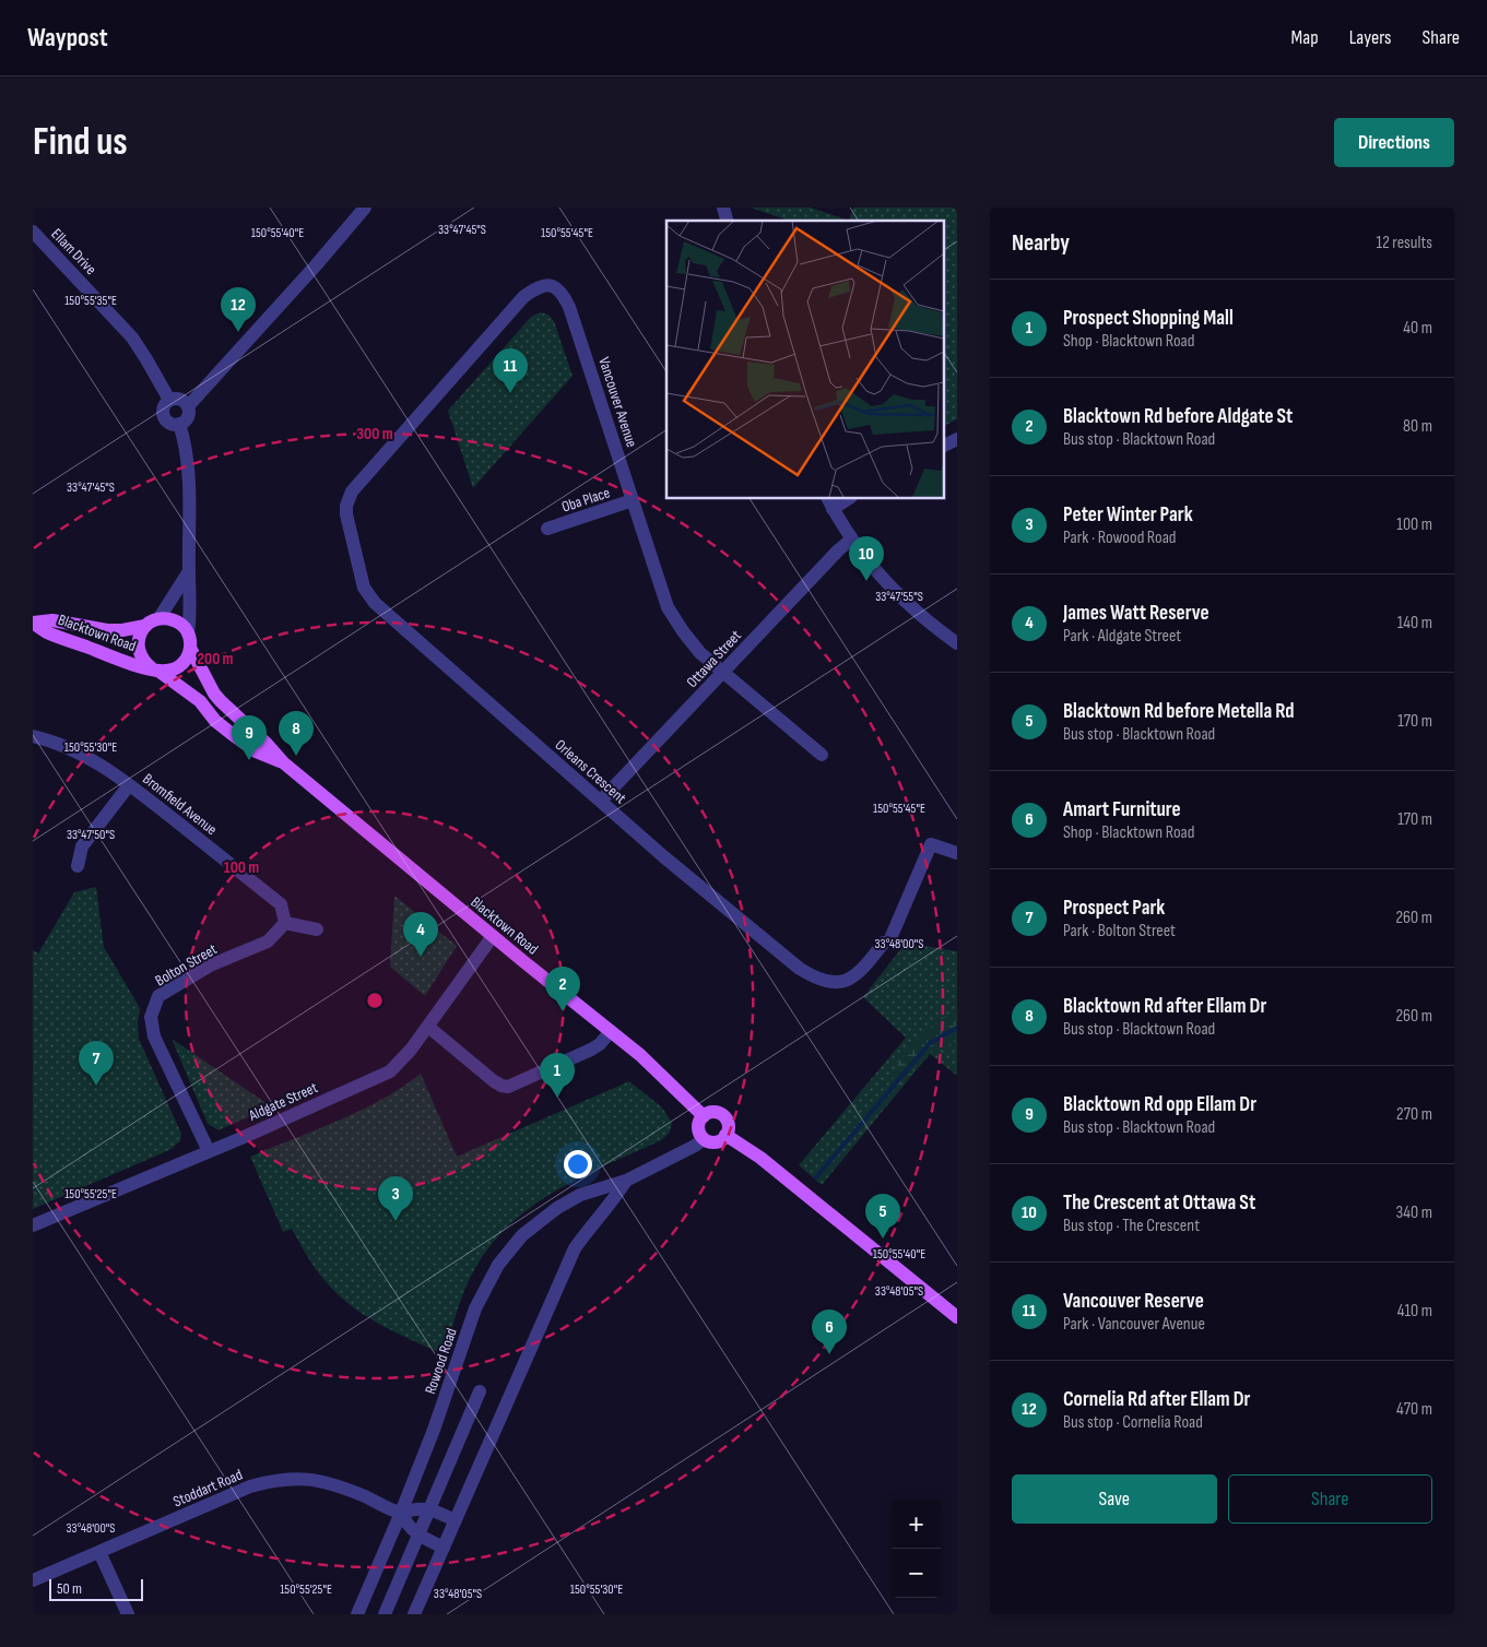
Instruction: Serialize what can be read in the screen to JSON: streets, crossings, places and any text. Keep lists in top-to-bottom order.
{
  "streets": {
    "main road": ["Blacktown Road"],
    "street": [
      "Ellam Drive",
      "Vancouver Avenue",
      "Oba Place",
      "Ottawa Street",
      "Orleans Crescent",
      "Bromfield Avenue",
      "Bolton Street",
      "Aldgate Street",
      "Rowood Road",
      "Stoddart Road"
    ]
  },
  "crossings": [
    ["Vancouver Avenue", "Oba Place"],
    ["Vancouver Avenue", "Ottawa Street"],
    ["Vancouver Avenue", "Orleans Crescent"],
    ["Blacktown Road", "Aldgate Street"],
    ["Blacktown Road", "Rowood Road"],
    ["Ottawa Street", "Orleans Crescent"],
    ["Bromfield Avenue", "Bolton Street"],
    ["Bolton Street", "Aldgate Street"],
    ["Rowood Road", "Stoddart Road"]
  ],
  "scale_bar": "50 m",
  "page": {
    "header": "Waypost",
    "nav": ["Map", "Layers", "Share"],
    "buttons": [
      "Directions",
      ["Save", "Share"]
    ],
    "title": "Find us",
    "heading": ["Nearby", "12 results"],
    "list": [
      {
        "mark": "1",
        "name": "Prospect Shopping Mall",
        "note": "Shop · Blacktown Road",
        "value": "40 m"
      },
      {
        "mark": "2",
        "name": "Blacktown Rd before Aldgate St",
        "note": "Bus stop · Blacktown Road",
        "value": "80 m"
      },
      {
        "mark": "3",
        "name": "Peter Winter Park",
        "note": "Park · Rowood Road",
        "value": "100 m"
      },
      {
        "mark": "4",
        "name": "James Watt Reserve",
        "note": "Park · Aldgate Street",
        "value": "140 m"
      },
      {
        "mark": "5",
        "name": "Blacktown Rd before Metella Rd",
        "note": "Bus stop · Blacktown Road",
        "value": "170 m"
      },
      {
        "mark": "6",
        "name": "Amart Furniture",
        "note": "Shop · Blacktown Road",
        "value": "170 m"
      },
      {
        "mark": "7",
        "name": "Prospect Park",
        "note": "Park · Bolton Street",
        "value": "260 m"
      },
      {
        "mark": "8",
        "name": "Blacktown Rd after Ellam Dr",
        "note": "Bus stop · Blacktown Road",
        "value": "260 m"
      },
      {
        "mark": "9",
        "name": "Blacktown Rd opp Ellam Dr",
        "note": "Bus stop · Blacktown Road",
        "value": "270 m"
      },
      {
        "mark": "10",
        "name": "The Crescent at Ottawa St",
        "note": "Bus stop · The Crescent",
        "value": "340 m"
      },
      {
        "mark": "11",
        "name": "Vancouver Reserve",
        "note": "Park · Vancouver Avenue",
        "value": "410 m"
      },
      {
        "mark": "12",
        "name": "Cornelia Rd after Ellam Dr",
        "note": "Bus stop · Cornelia Road",
        "value": "470 m"
      }
    ],
    "pins": [
      "12",
      "11",
      "10",
      "8",
      "9",
      "4",
      "2",
      "7",
      "1",
      "3",
      "5",
      "6"
    ],
    "map_buttons": ["+", "−"],
    "scale": "50 m"
  },
  "coordinates": [
    "33°47'45\"S",
    "150°55'40\"E",
    "150°55'45\"E",
    "150°55'35\"E",
    "33°47'55\"S",
    "150°55'30\"E",
    "33°47'50\"S",
    "33°48'00\"S",
    "150°55'25\"E",
    "33°48'05\"S"
  ],
  "rings": ["300 m", "200 m", "100 m"]
}
